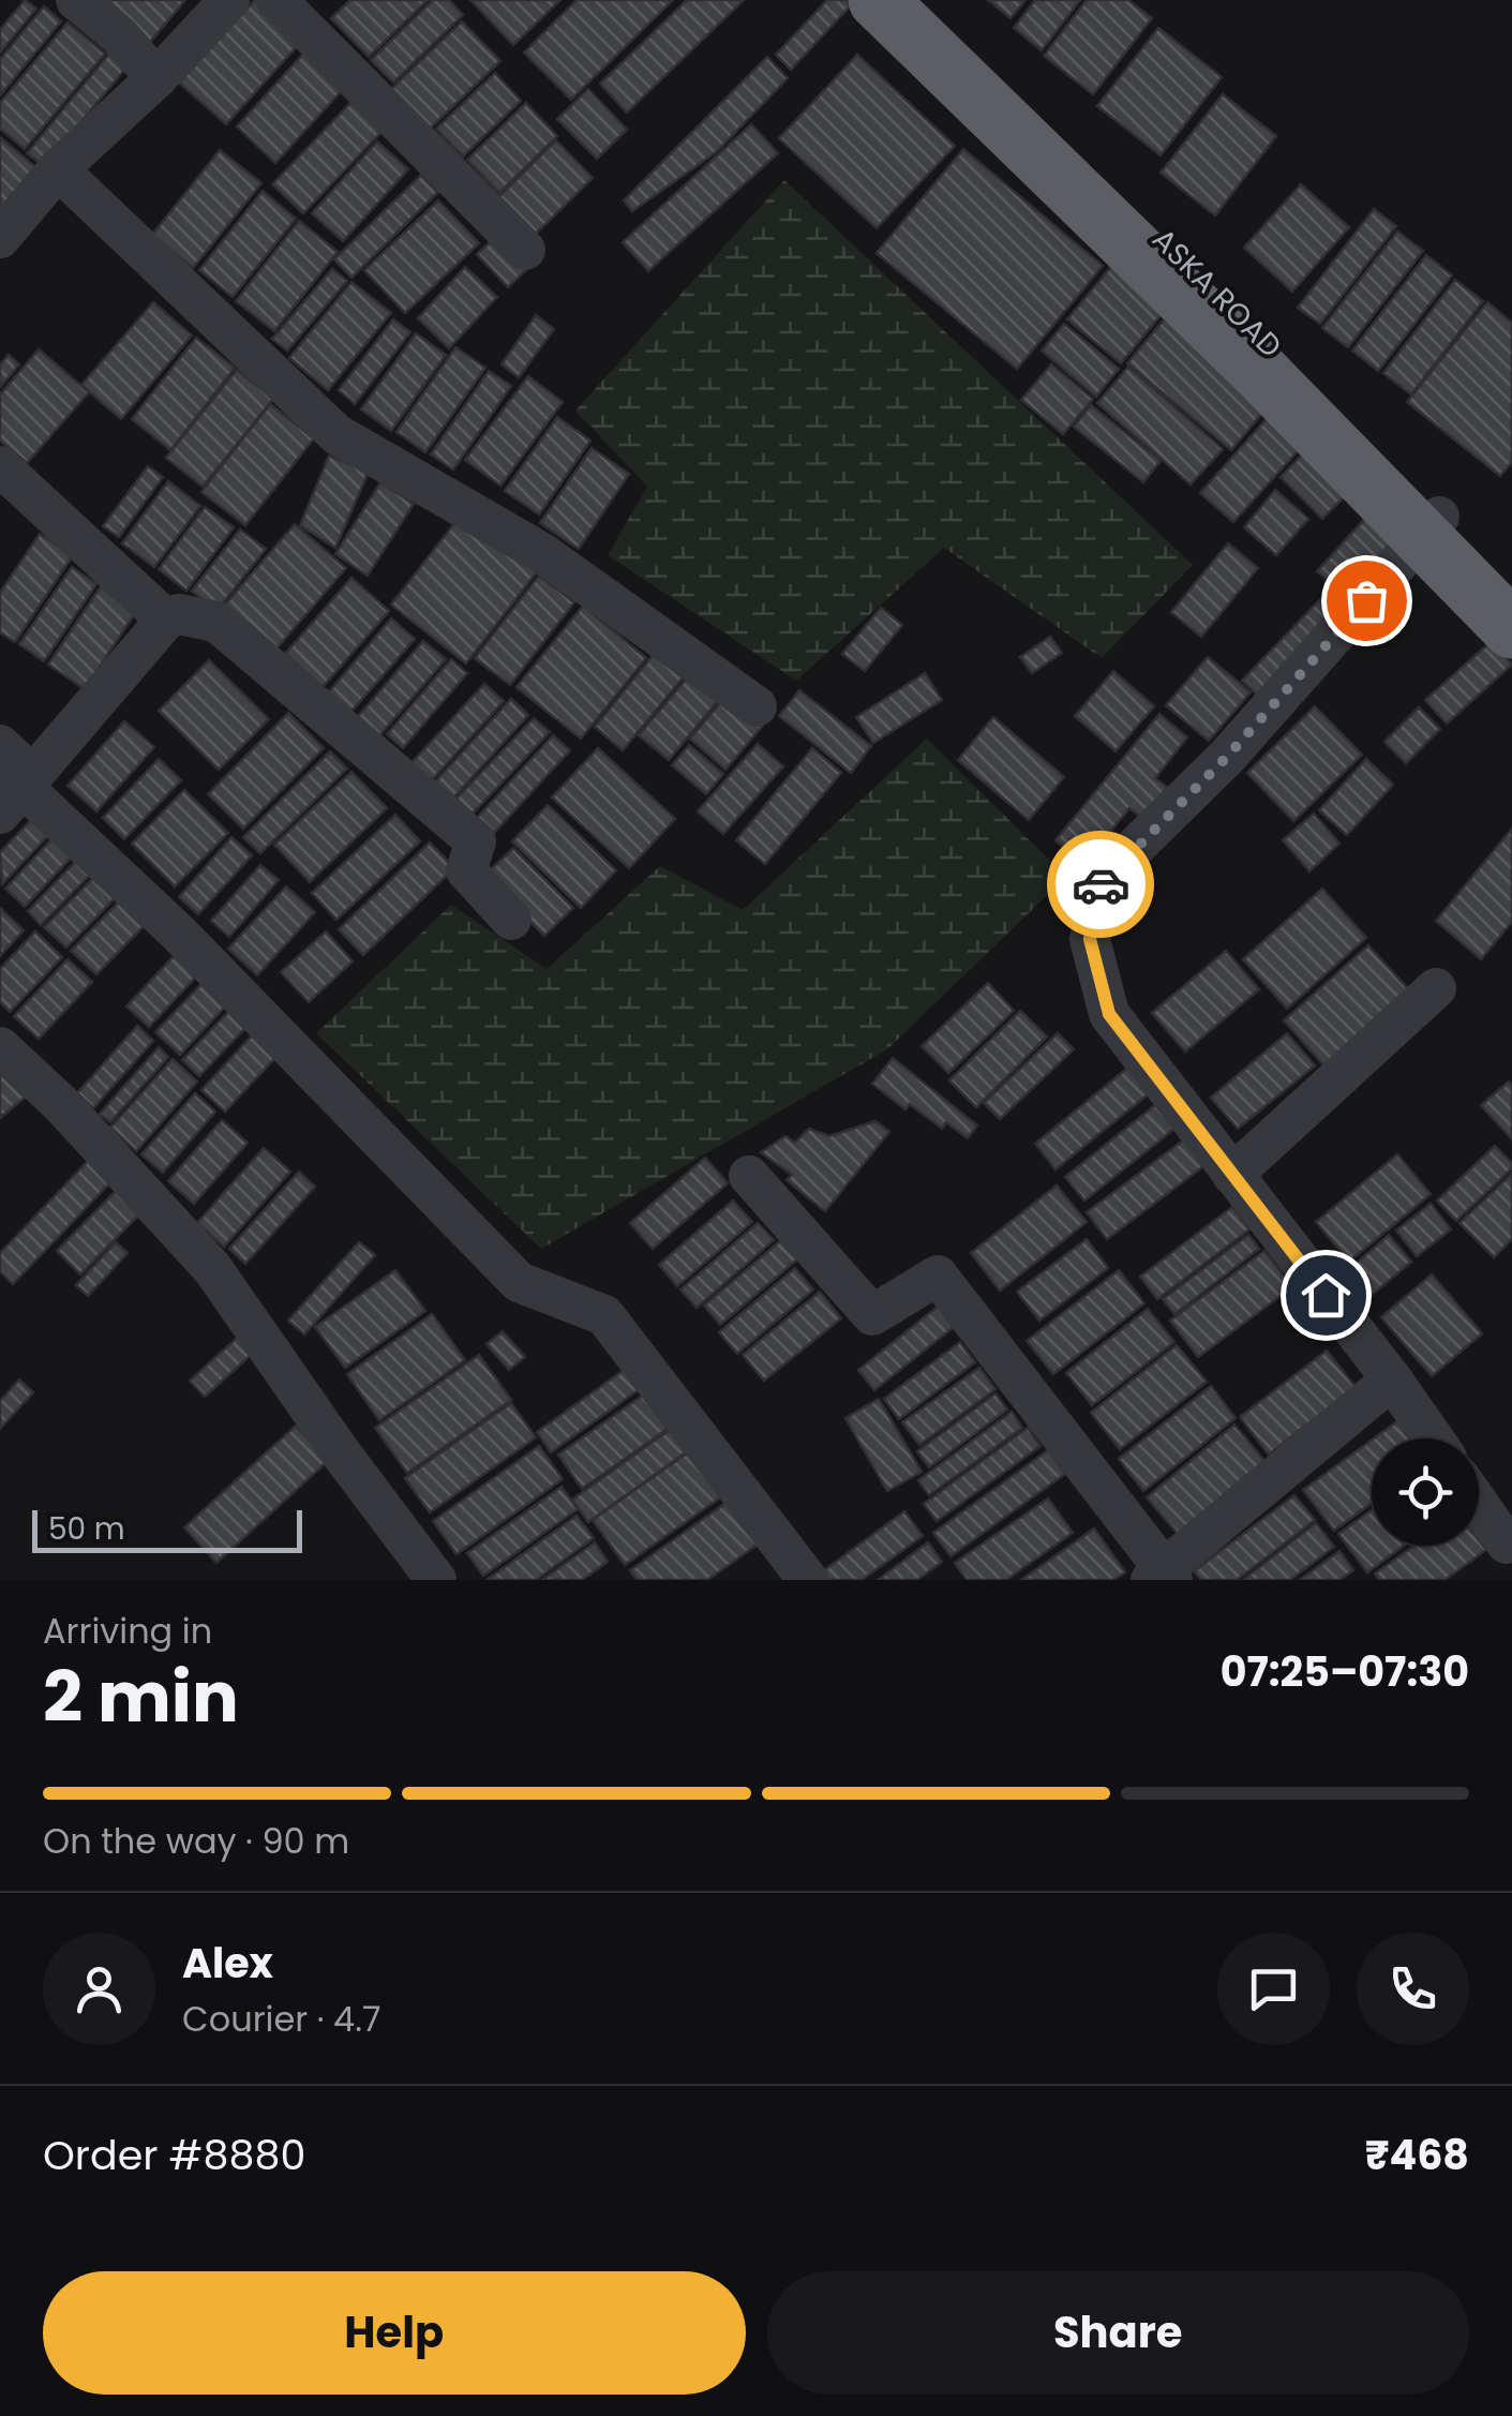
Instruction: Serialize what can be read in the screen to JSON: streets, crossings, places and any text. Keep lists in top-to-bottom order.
{
  "streets": {
    "highway": ["ASKA ROAD"]
  },
  "scale_bar": "50 m",
  "page": {
    "scale": "50 m",
    "heading": ["2 min", "Arriving in", "07:25–07:30"],
    "panel": [
      "Alex",
      "Courier · 4.7",
      "Order #8880",
      "₹468"
    ],
    "bar": "On the way · 90 m",
    "buttons": ["Help", "Share"]
  }
}
